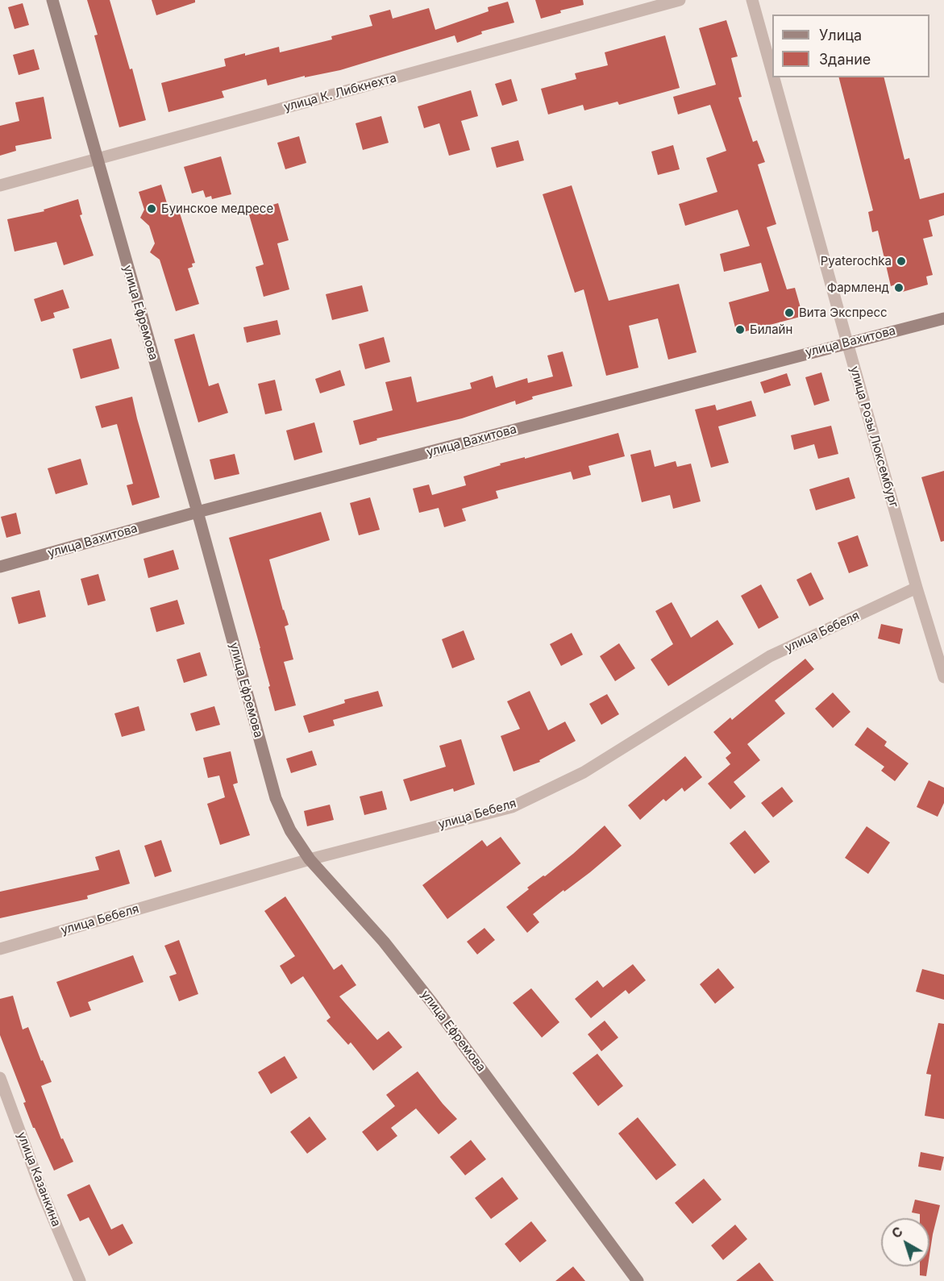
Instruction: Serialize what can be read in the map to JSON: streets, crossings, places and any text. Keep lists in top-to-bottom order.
{
  "streets": {
    "main road": ["улица Ефремова", "улица Вахитова"],
    "street": [
      "улица К. Либкнехта",
      "улица Розы Люксембург",
      "улица Бебеля",
      "улица Казанкина"
    ]
  },
  "crossings": [
    ["улица К. Либкнехта", "улица Ефремова"],
    ["улица Ефремова", "улица Вахитова"],
    ["улица Ефремова", "улица Бебеля"],
    ["улица Вахитова", "улица Розы Люксембург"],
    ["улица Розы Люксембург", "улица Бебеля"]
  ],
  "places": [
    "Буинское медресе",
    "Pyaterochka",
    "Фармленд",
    "Вита Экспресс",
    "Билайн"
  ],
  "legend": ["Улица", "Здание"],
  "north": "top left"
}
